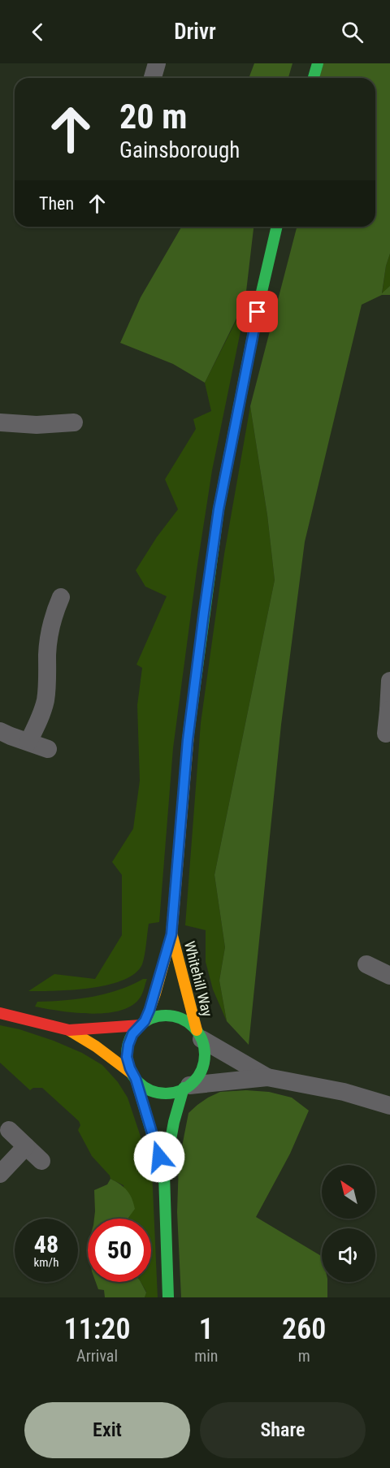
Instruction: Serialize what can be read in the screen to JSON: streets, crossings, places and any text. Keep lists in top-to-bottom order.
{
  "streets": {
    "main road": ["Whitehill Way"]
  },
  "north": "top left",
  "page": {
    "header": "Drivr",
    "turn": ["20 m", "Gainsborough"],
    "then": "Then",
    "speed": "48 km/h",
    "limit": "50",
    "eta": [
      "11:20",
      "Arrival",
      "1",
      "min",
      "260",
      "m"
    ],
    "buttons": ["Exit", "Share"]
  }
}
